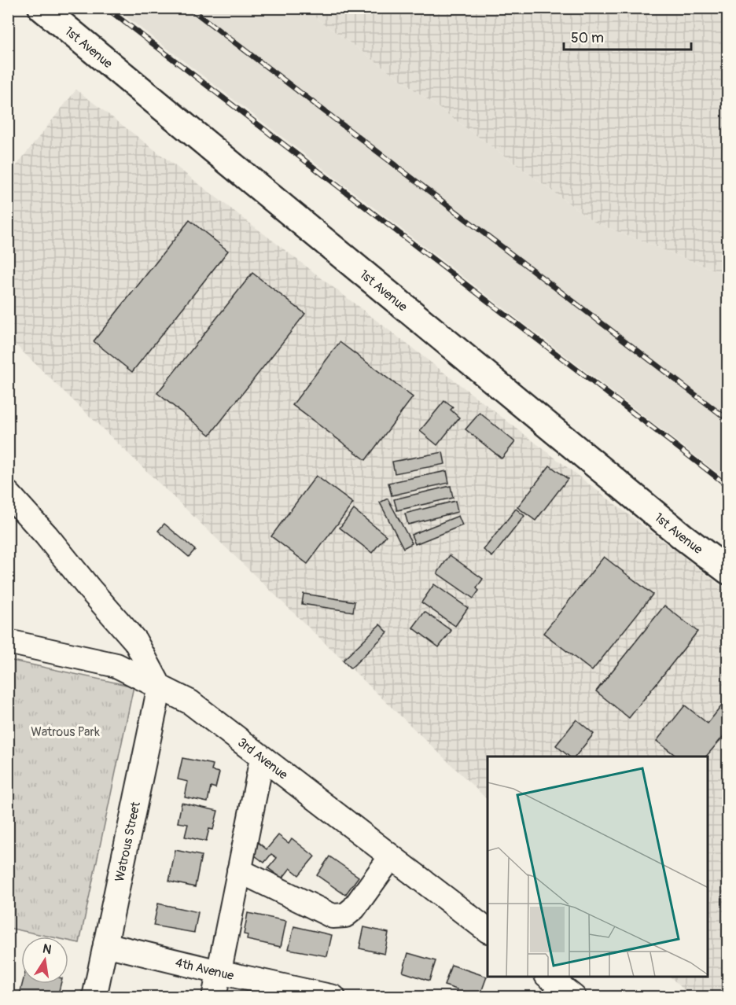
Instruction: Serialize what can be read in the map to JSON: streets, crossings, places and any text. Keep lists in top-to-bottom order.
{
  "streets": {
    "main road": ["1st Avenue"],
    "street": ["3rd Avenue", "Watrous Street", "4th Avenue"]
  },
  "crossings": [
    ["3rd Avenue", "Watrous Street"],
    ["Watrous Street", "4th Avenue"]
  ],
  "parks": ["Watrous Park"],
  "scale_bar": "50 m",
  "north": "top"
}
